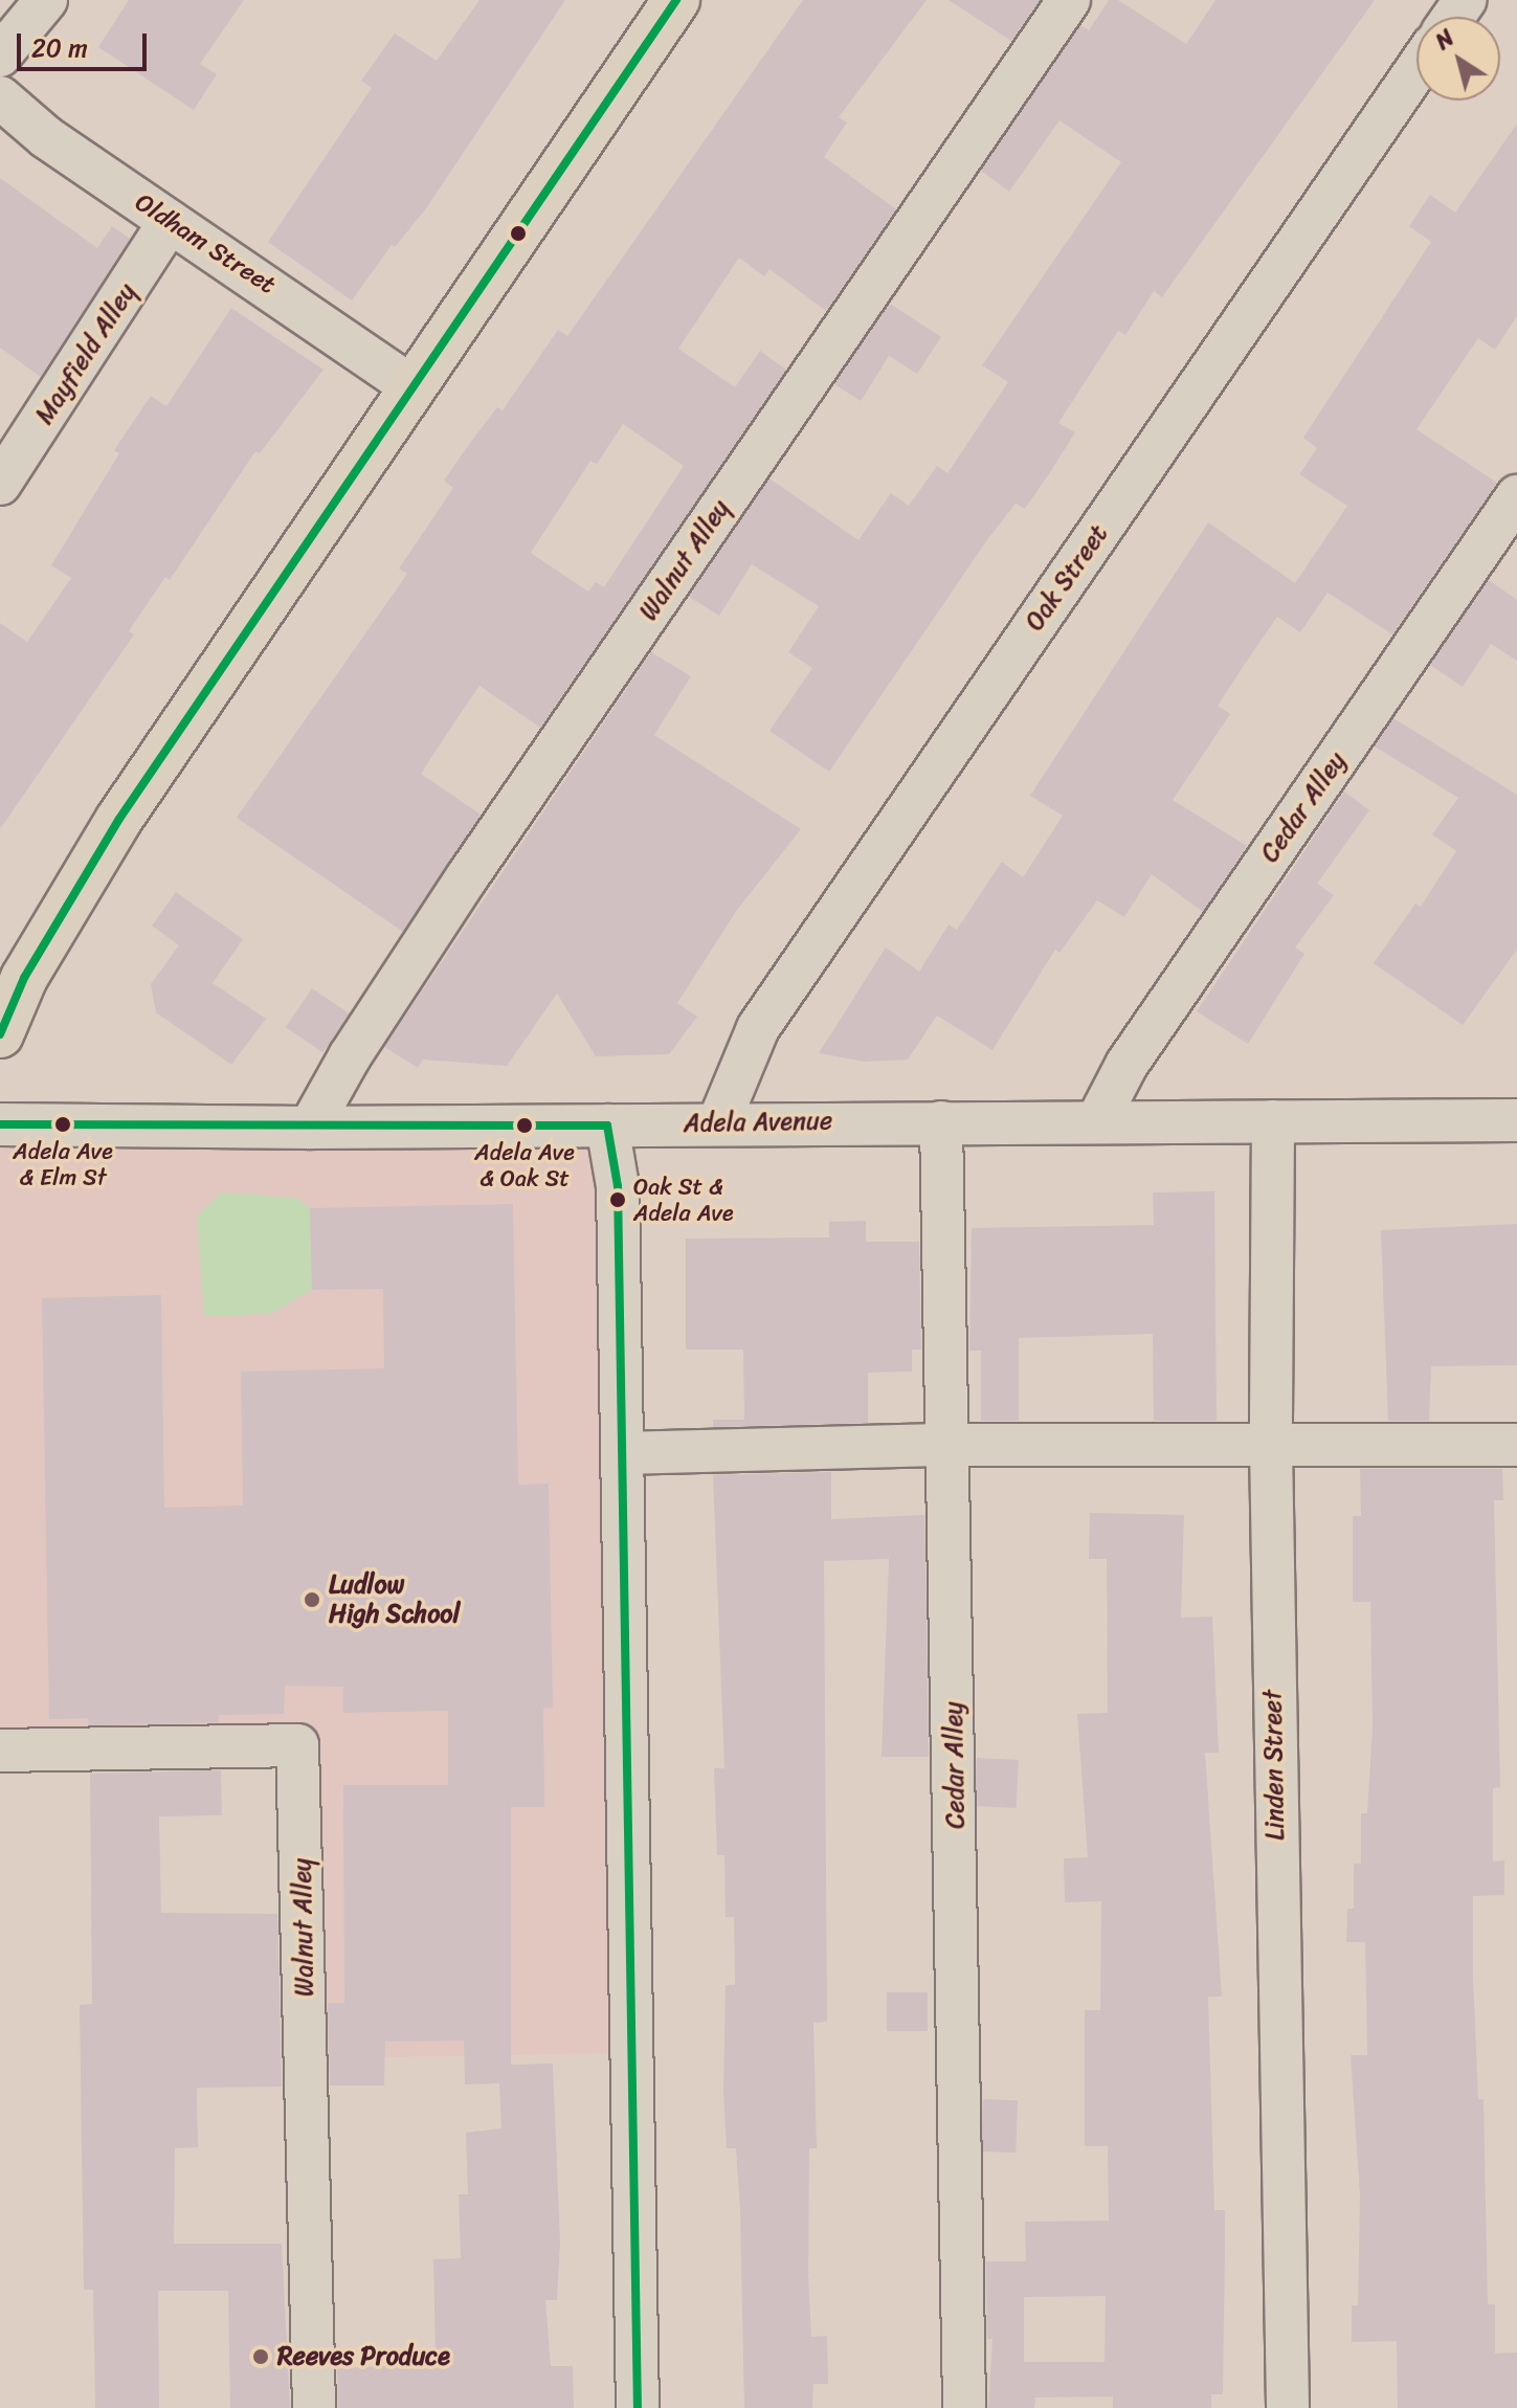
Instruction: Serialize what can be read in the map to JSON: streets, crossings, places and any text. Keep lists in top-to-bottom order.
{
  "streets": {
    "street": [
      "Oldham Street",
      "Mayfield Alley",
      "Walnut Alley",
      "Oak Street",
      "Cedar Alley",
      "Adela Avenue",
      "Linden Street"
    ]
  },
  "crossings": [
    ["Oldham Street", "Mayfield Alley"],
    ["Walnut Alley", "Adela Avenue"],
    ["Oak Street", "Adela Avenue"],
    ["Cedar Alley", "Adela Avenue"],
    ["Adela Avenue", "Linden Street"]
  ],
  "places": [
    "Adela Ave & Elm St",
    "Adela Ave & Oak St",
    "Oak St & Adela Ave",
    "Ludlow High School",
    "Reeves Produce"
  ],
  "scale_bar": "20 m",
  "north": "top left"
}
